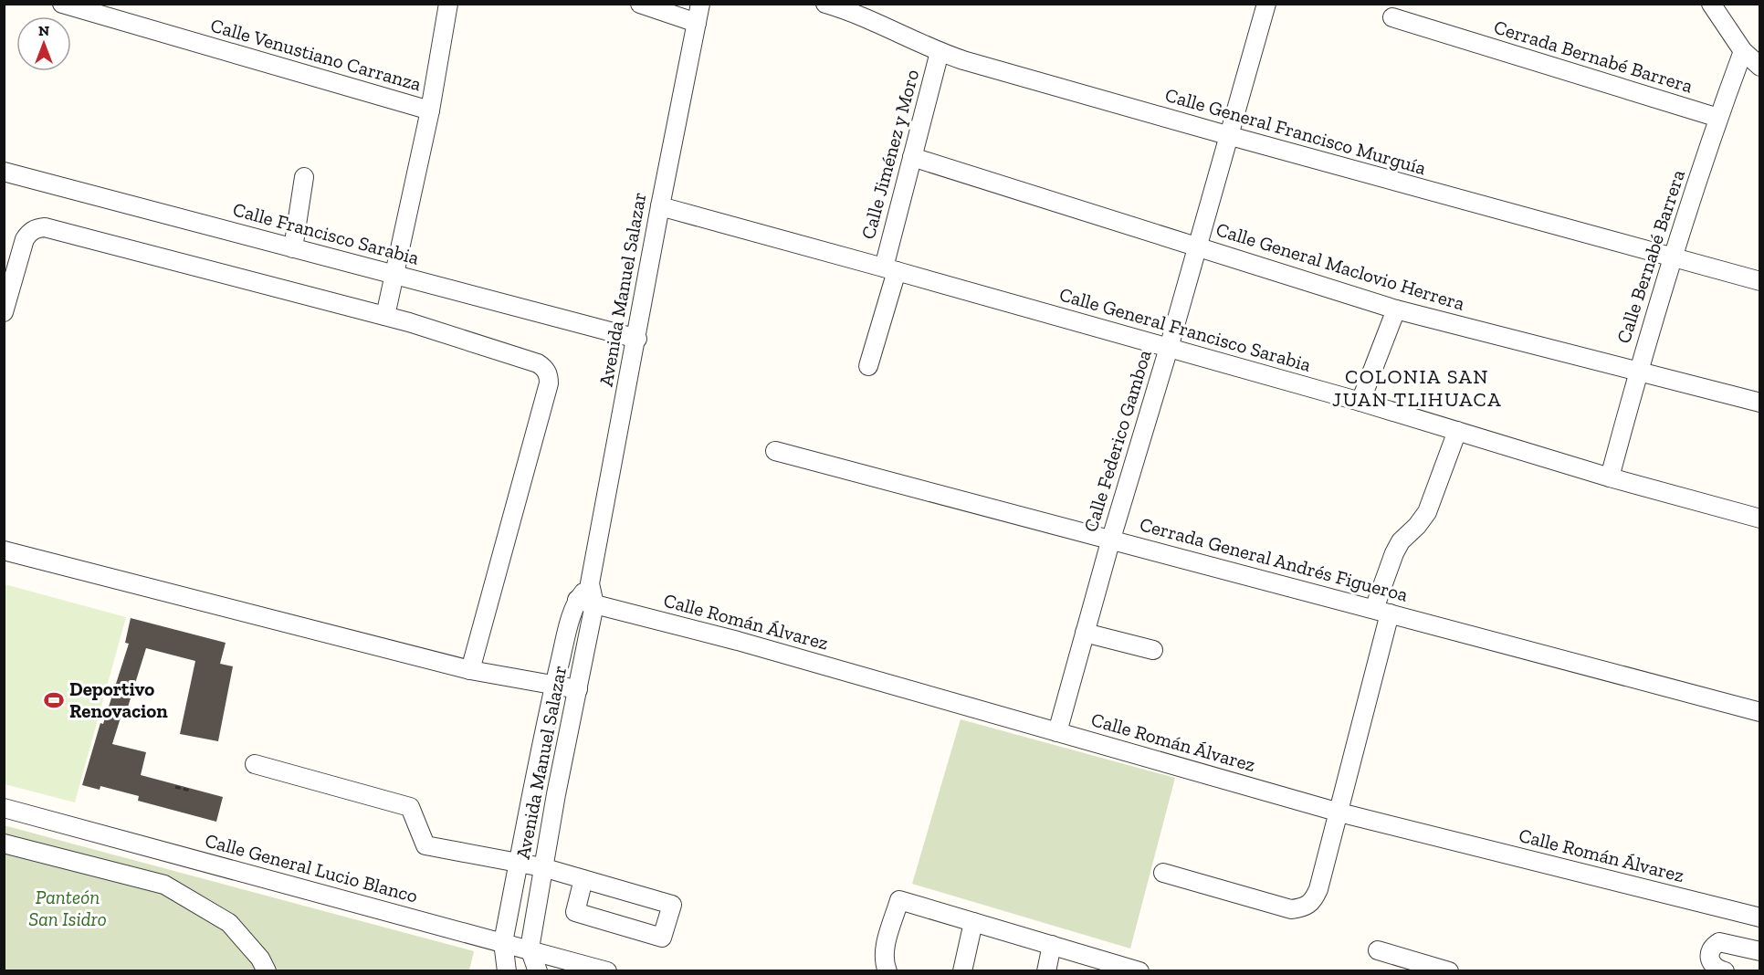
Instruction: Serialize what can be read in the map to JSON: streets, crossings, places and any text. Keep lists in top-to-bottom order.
{
  "streets": {
    "street": [
      "Calle Venustiano Carranza",
      "Cerrada Bernabé Barrera",
      "Calle General Francisco Murguía",
      "Calle Jiménez y Moro",
      "Calle Francisco Sarabia",
      "Calle Bernabé Barrera",
      "Calle General Maclovio Herrera",
      "Avenida Manuel Salazar",
      "Calle General Francisco Sarabia",
      "Calle Federico Gamboa",
      "Cerrada General Andrés Figueroa",
      "Calle Román Álvarez",
      "Calle General Lucio Blanco"
    ]
  },
  "crossings": [
    ["Cerrada Bernabé Barrera", "Calle Bernabé Barrera"],
    ["Calle General Francisco Murguía", "Calle Jiménez y Moro"],
    ["Calle General Francisco Murguía", "Calle Bernabé Barrera"],
    ["Calle General Francisco Murguía", "Calle Federico Gamboa"],
    ["Calle Jiménez y Moro", "Calle General Maclovio Herrera"],
    ["Calle Jiménez y Moro", "Calle General Francisco Sarabia"],
    ["Calle Francisco Sarabia", "Avenida Manuel Salazar"],
    ["Calle Bernabé Barrera", "Calle General Maclovio Herrera"],
    ["Calle Bernabé Barrera", "Calle General Francisco Sarabia"],
    ["Calle General Maclovio Herrera", "Calle Federico Gamboa"],
    ["Avenida Manuel Salazar", "Calle General Francisco Sarabia"],
    ["Avenida Manuel Salazar", "Calle Román Álvarez"],
    ["Avenida Manuel Salazar", "Calle General Lucio Blanco"],
    ["Calle General Francisco Sarabia", "Calle Federico Gamboa"],
    ["Calle Federico Gamboa", "Cerrada General Andrés Figueroa"],
    ["Calle Federico Gamboa", "Calle Román Álvarez"]
  ],
  "districts": ["COLONIA SAN JUAN TLIHUACA"],
  "parks": ["Panteón San Isidro"],
  "places": {
    "sports": ["Deportivo Renovacion"]
  },
  "north": "top"
}
